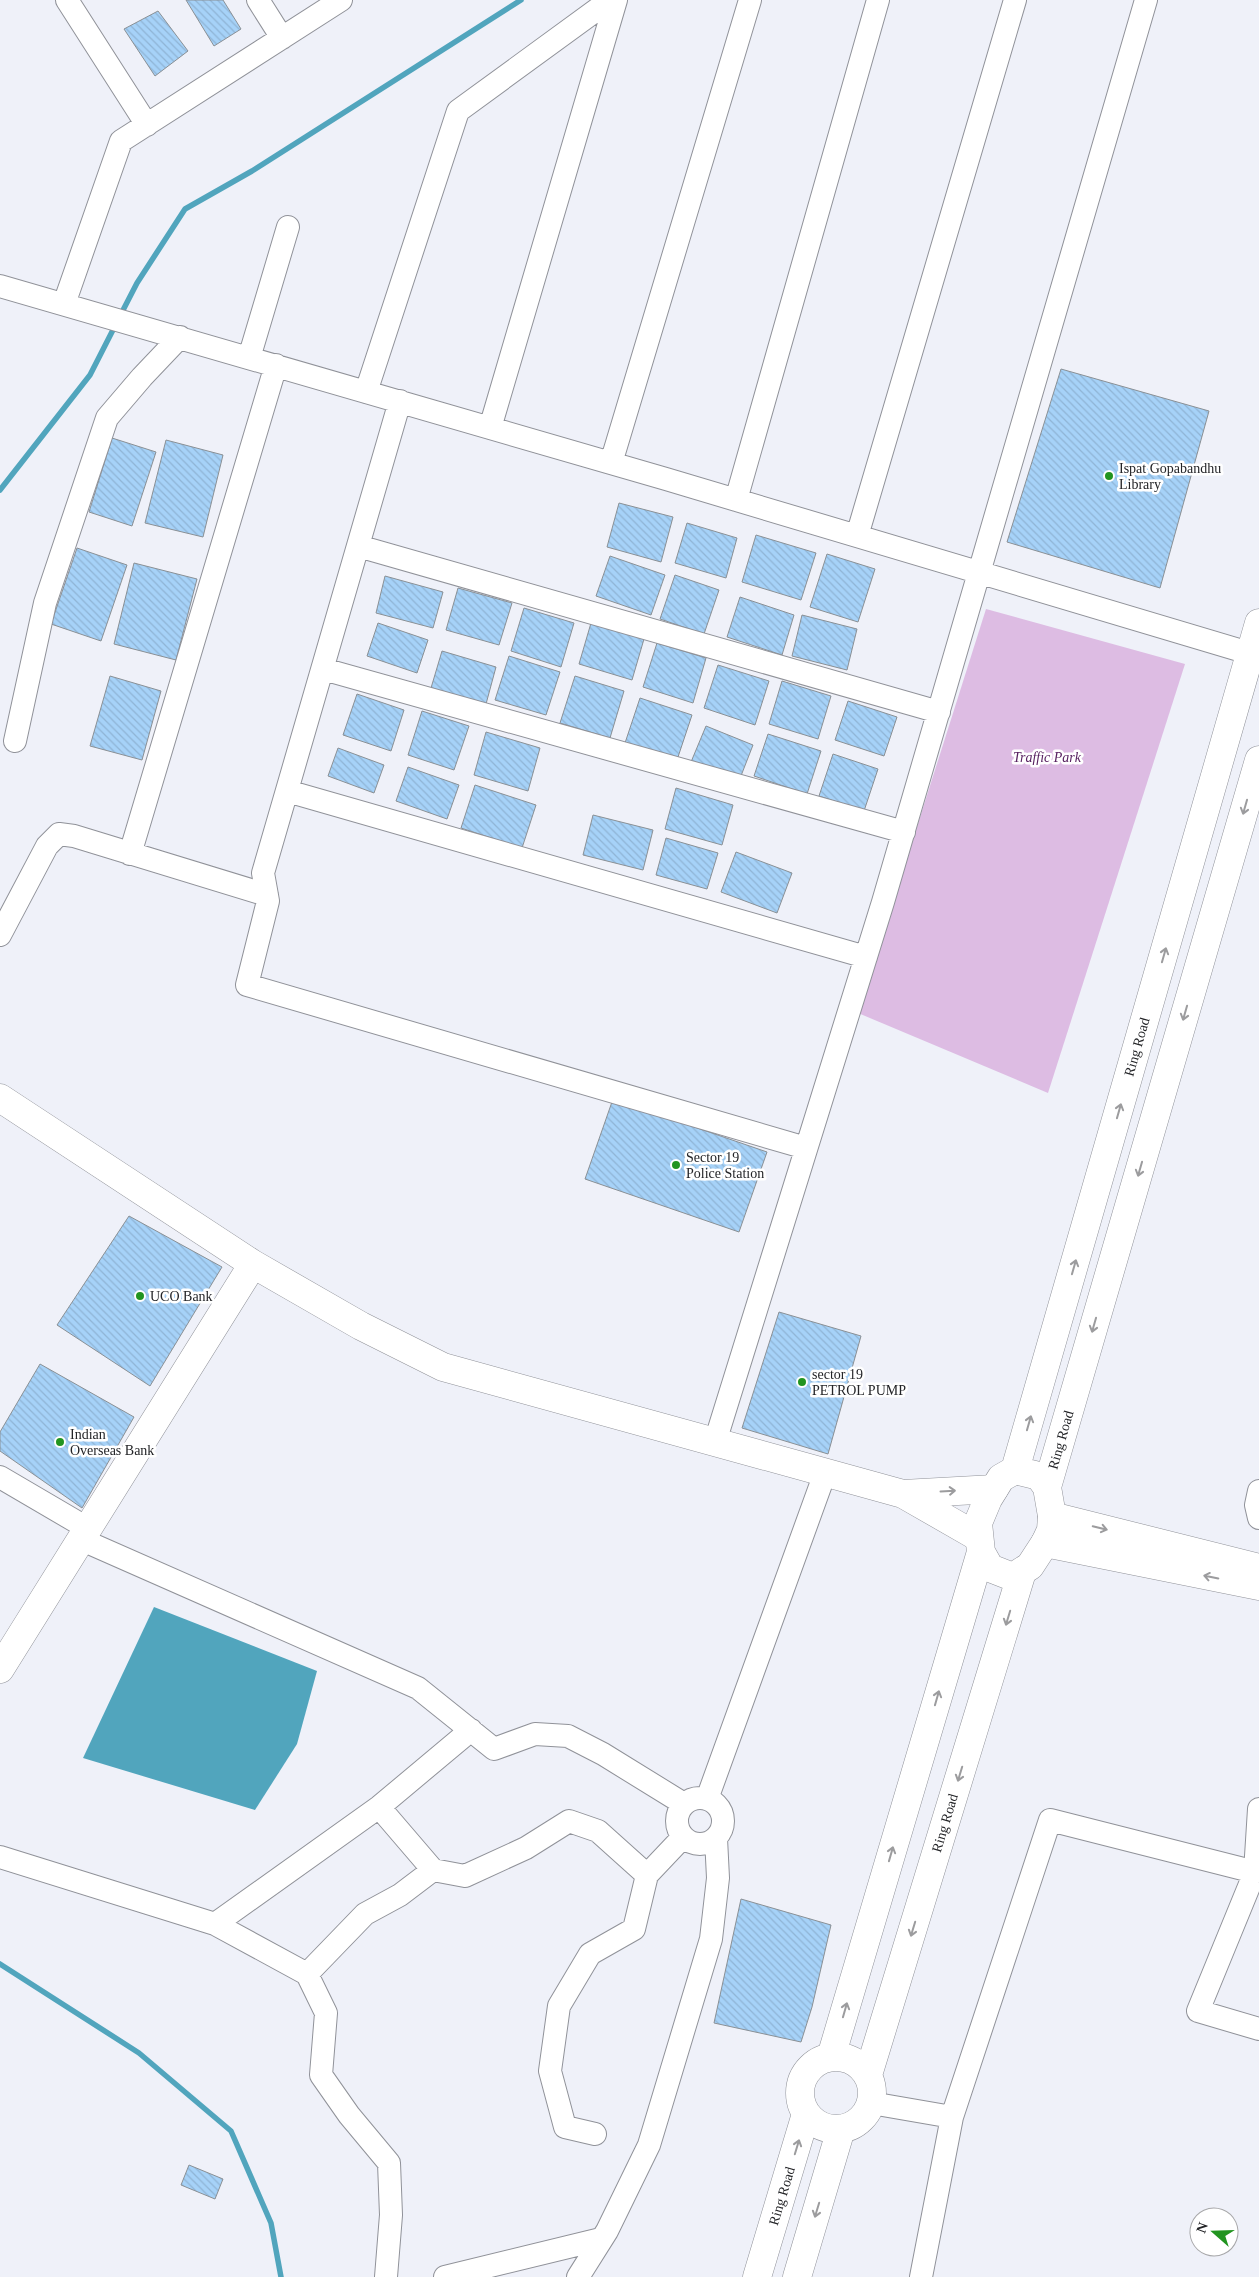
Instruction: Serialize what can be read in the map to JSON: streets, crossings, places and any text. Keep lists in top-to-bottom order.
{
  "streets": {
    "main road": ["Ring Road"]
  },
  "parks": ["Traffic Park"],
  "places": [
    "Ispat Gopabandhu Library",
    "Sector 19 Police Station",
    "UCO Bank",
    "sector 19 PETROL PUMP",
    "Indian Overseas Bank"
  ],
  "north": "left"
}
